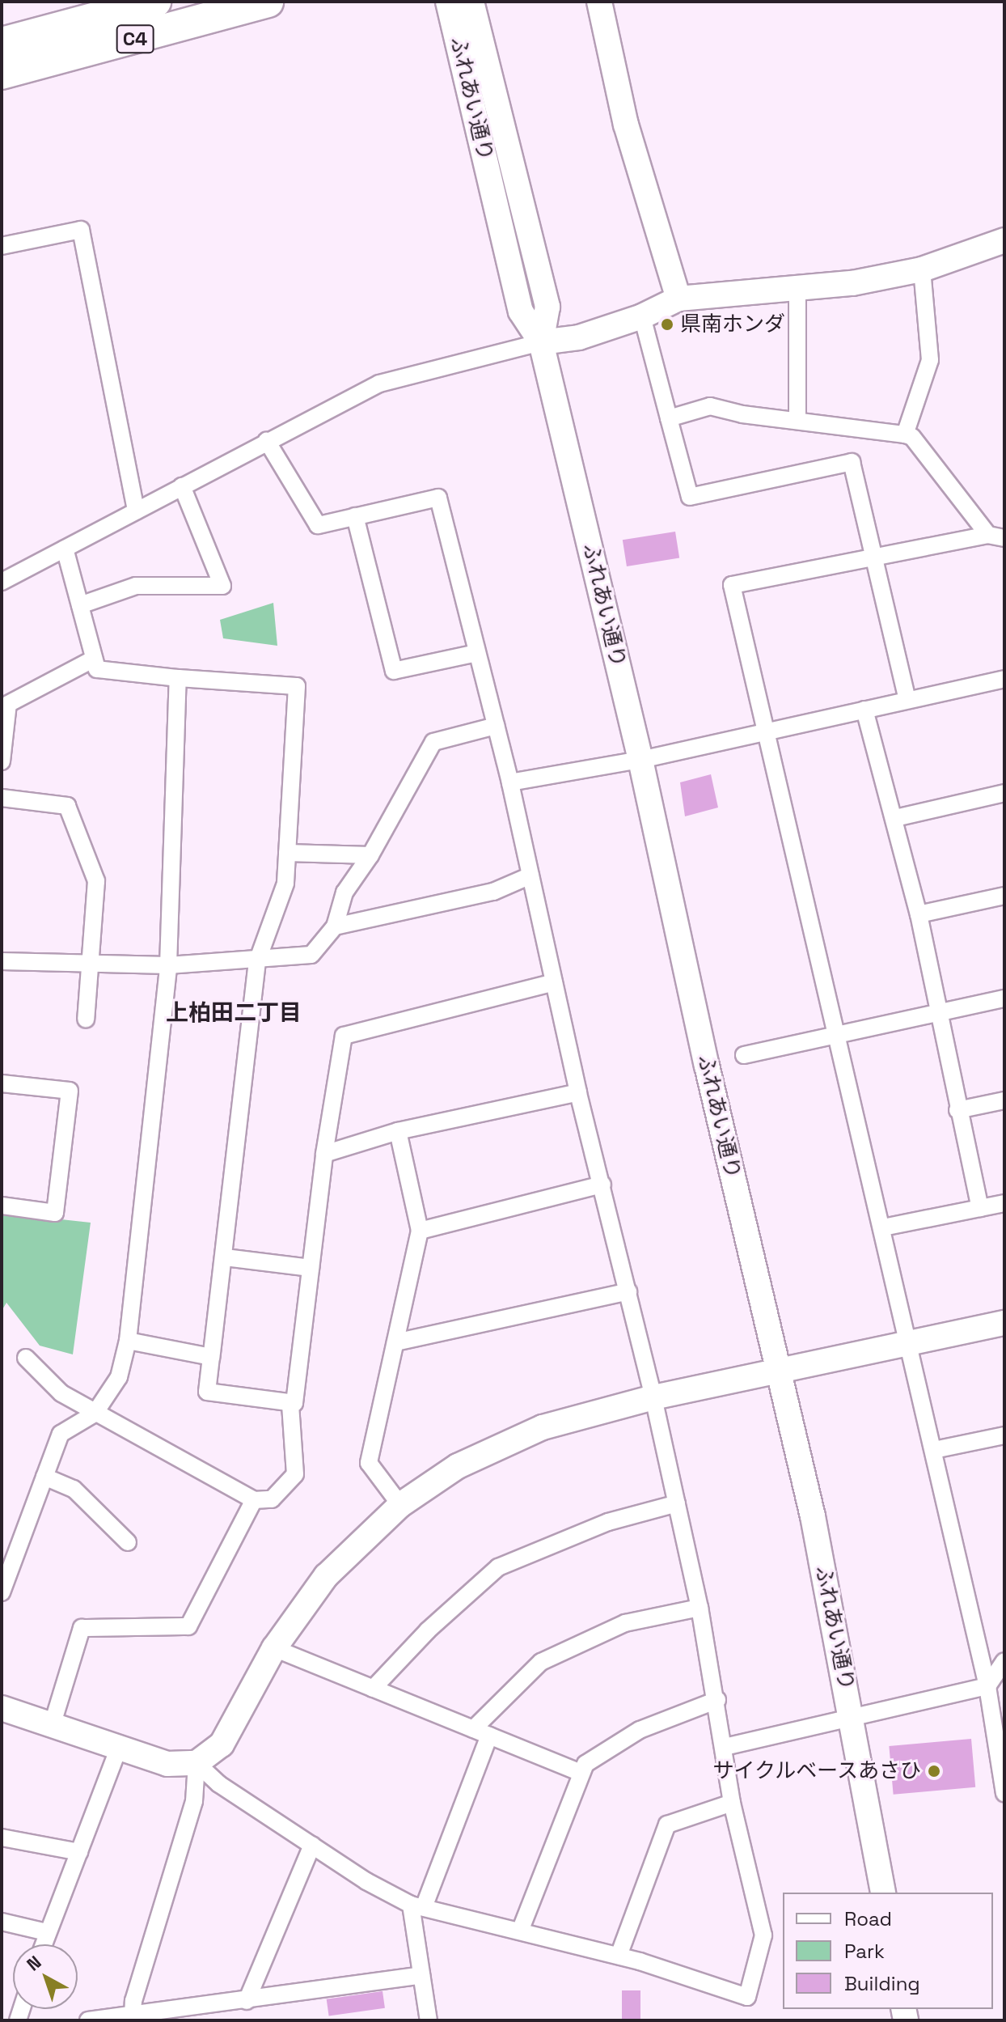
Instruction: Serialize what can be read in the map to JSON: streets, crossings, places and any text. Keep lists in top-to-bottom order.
{
  "streets": {
    "highway": ["C4"],
    "street": ["ふれあい通り"]
  },
  "districts": ["上柏田二丁目"],
  "places": ["県南ホンダ", "サイクルベースあさひ"],
  "legend": ["Road", "Park", "Building"],
  "north": "top left"
}
